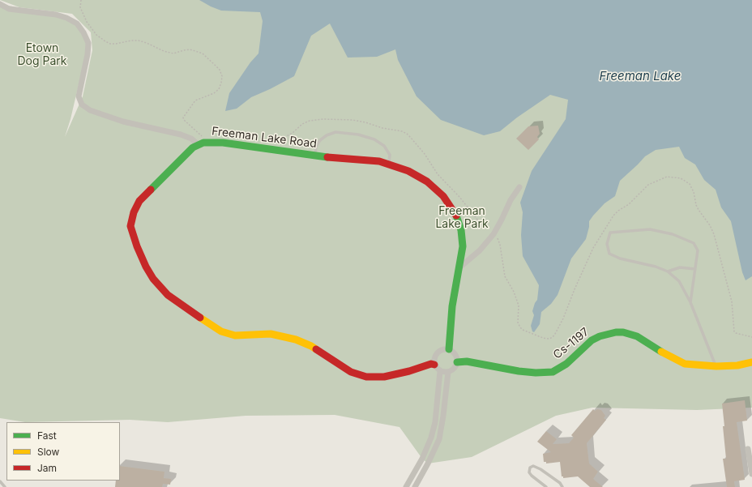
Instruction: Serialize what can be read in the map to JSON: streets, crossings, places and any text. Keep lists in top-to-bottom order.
{
  "streets": {
    "street": ["Freeman Lake Road", "Cs-1197"]
  },
  "crossings": [
    ["Freeman Lake Road", "Cs-1197"]
  ],
  "water": ["Freeman Lake"],
  "parks": ["Etown Dog Park", "Freeman Lake Park"],
  "legend": ["Fast", "Slow", "Jam"]
}
